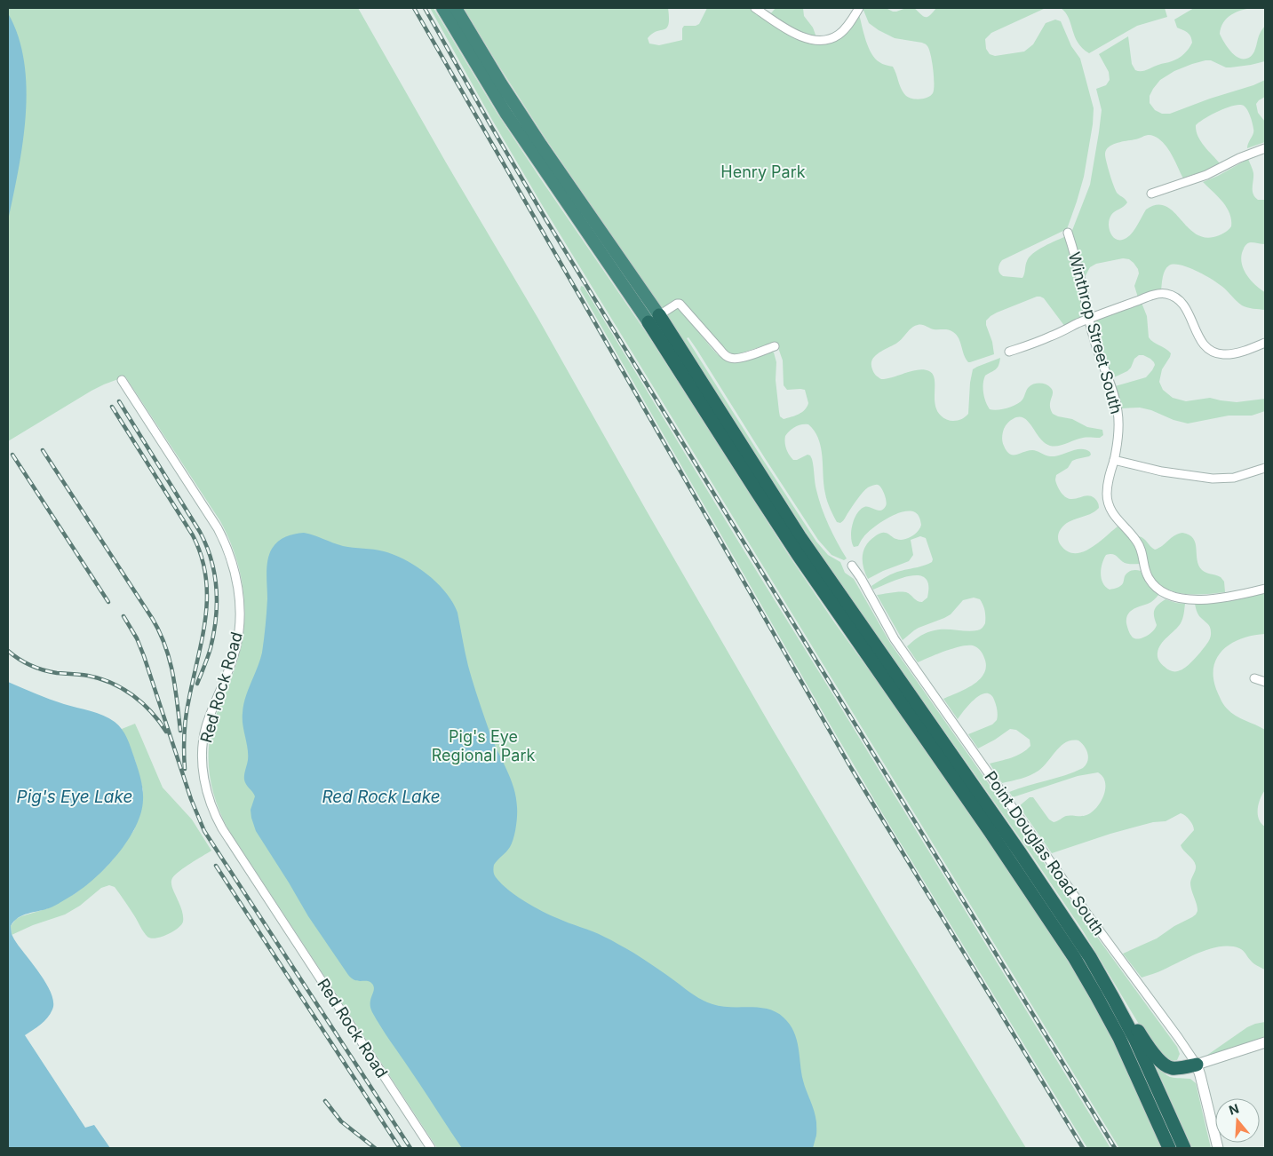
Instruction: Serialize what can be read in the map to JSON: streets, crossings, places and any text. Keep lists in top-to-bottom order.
{
  "streets": {
    "street": ["Winthrop Street South", "Red Rock Road", "Point Douglas Road South"]
  },
  "water": ["Pig's Eye Lake", "Red Rock Lake"],
  "parks": ["Henry Park", "Pig's Eye Regional Park"],
  "north": "top"
}
